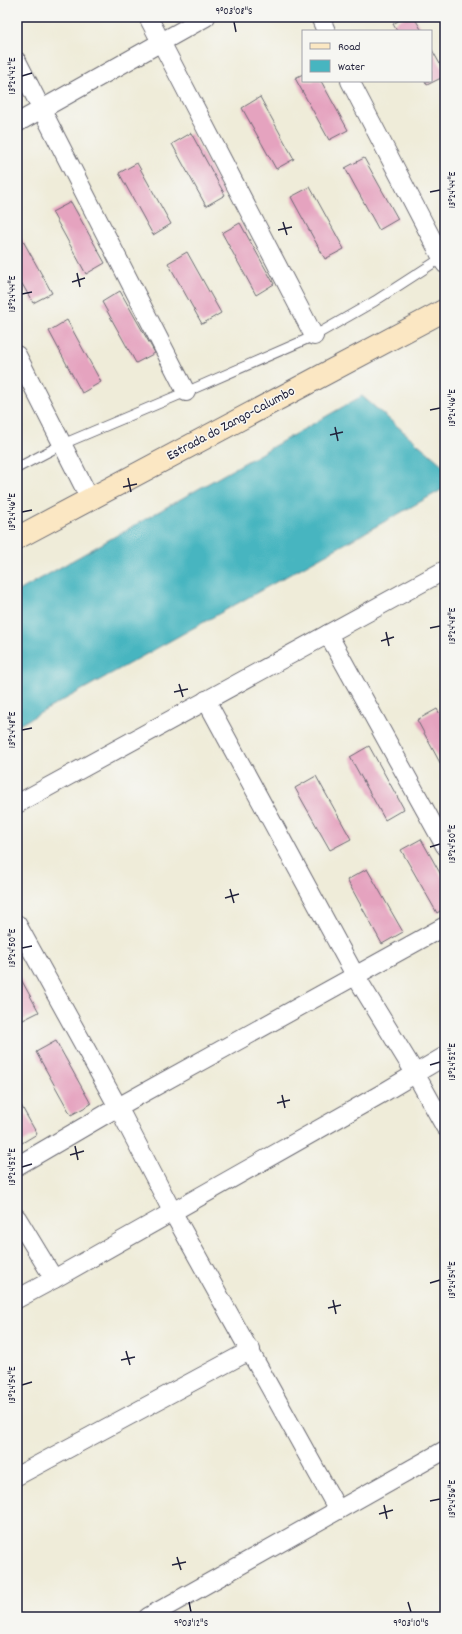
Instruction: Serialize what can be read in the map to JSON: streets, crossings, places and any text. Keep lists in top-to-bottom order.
{
  "streets": {
    "main road": ["Estrada do Zango-Calumbo"]
  },
  "legend": ["Road", "Water"],
  "coordinates": [
    "9°03'08\"S",
    "13°24'42\"E",
    "13°24'44\"E",
    "13°24'46\"E",
    "13°24'48\"E",
    "13°24'50\"E",
    "13°24'52\"E",
    "13°24'54\"E",
    "13°24'56\"E",
    "9°03'12\"S",
    "9°03'10\"S"
  ]
}
